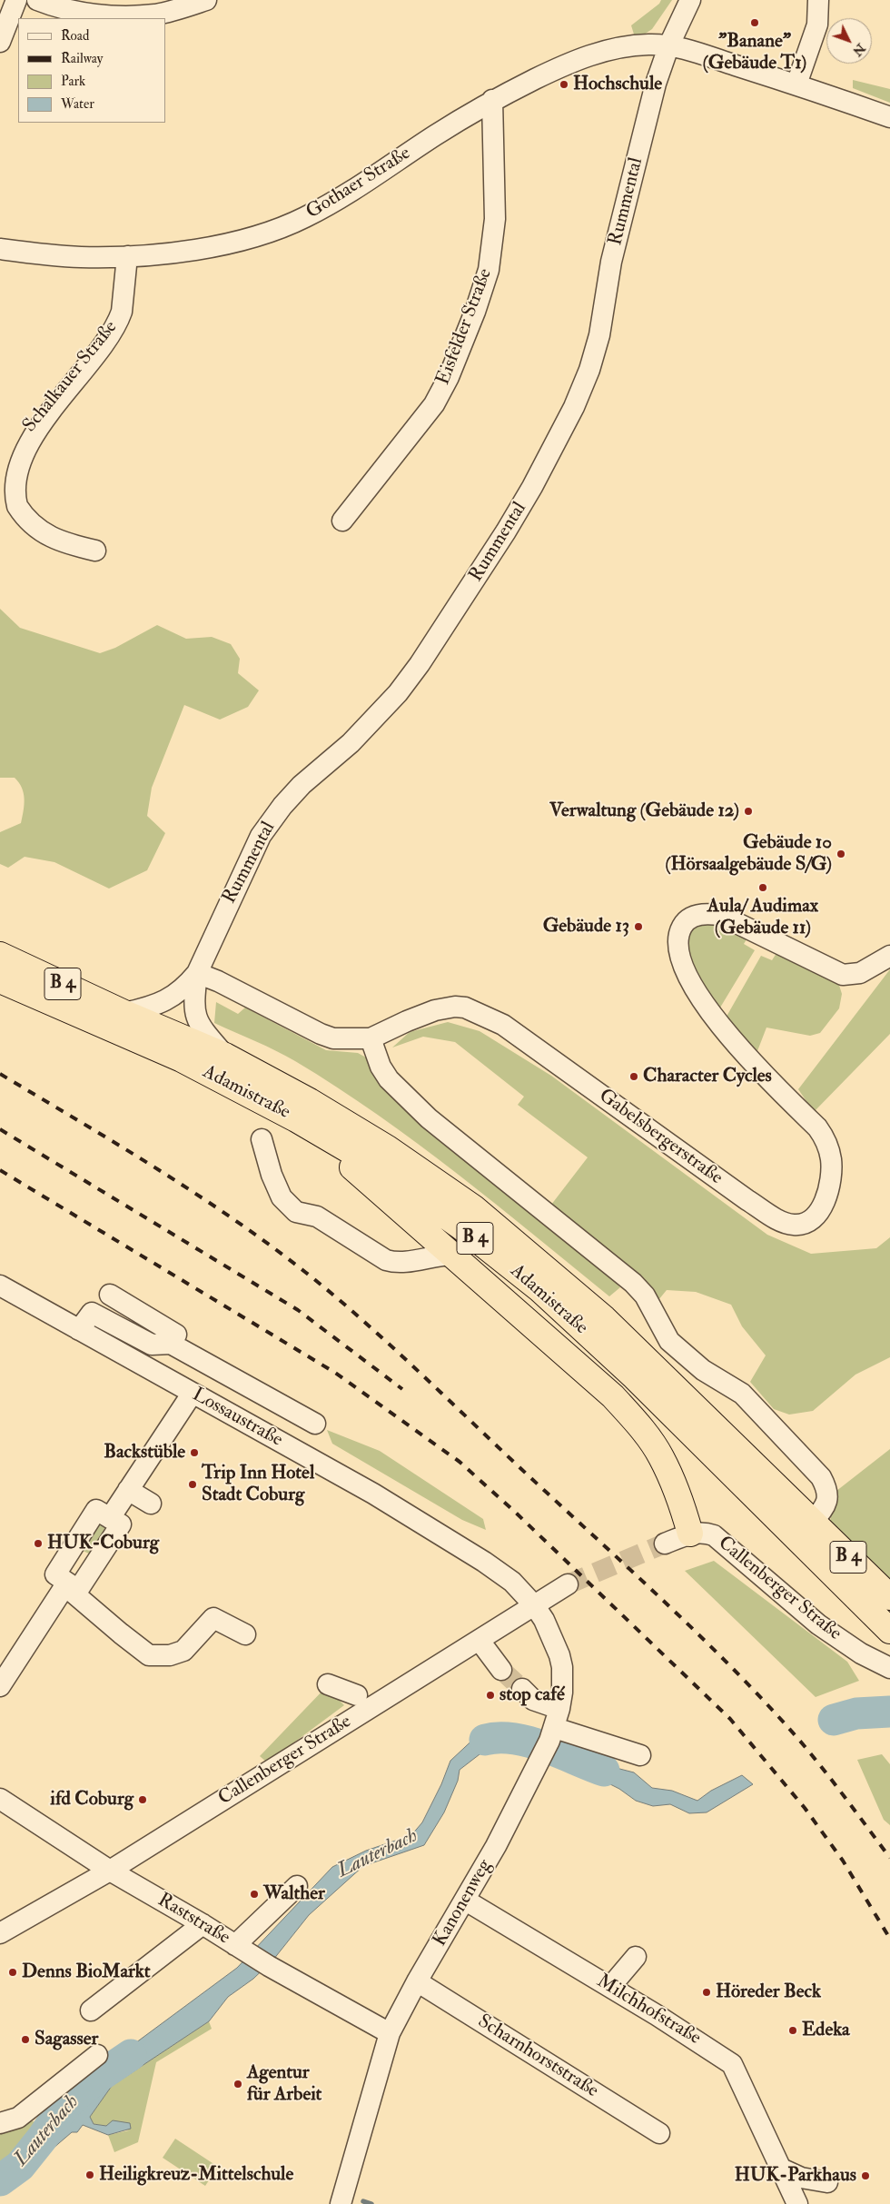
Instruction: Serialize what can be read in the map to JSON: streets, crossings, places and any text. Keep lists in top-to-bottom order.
{
  "streets": {
    "highway": ["B 4", "Adamistraße"],
    "street": [
      "Gothaer Straße",
      "Rummental",
      "Eisfelder Straße",
      "Schalkauer Straße",
      "Gabelsbergerstraße",
      "Lossaustraße",
      "Callenberger Straße",
      "Kanonenweg",
      "Raststraße",
      "Milchhofstraße",
      "Scharnhorststraße"
    ]
  },
  "crossings": [
    ["Gothaer Straße", "Rummental"],
    ["Gothaer Straße", "Eisfelder Straße"],
    ["Gothaer Straße", "Schalkauer Straße"],
    ["Rummental", "Adamistraße"],
    ["Lossaustraße", "Callenberger Straße"],
    ["Lossaustraße", "Kanonenweg"],
    ["Callenberger Straße", "Kanonenweg"],
    ["Callenberger Straße", "Raststraße"],
    ["Kanonenweg", "Raststraße"],
    ["Kanonenweg", "Milchhofstraße"],
    ["Kanonenweg", "Scharnhorststraße"]
  ],
  "water": ["Lauterbach"],
  "places": [
    "\"Banane\" (Gebäude T1)",
    "Hochschule",
    "Verwaltung (Gebäude 12)",
    "Gebäude 10 (Hörsaalgebäude S/G)",
    "Aula/ Audimax (Gebäude 11)",
    "Gebäude 13",
    "Character Cycles",
    "Backstüble",
    "Trip Inn Hotel Stadt Coburg",
    "HUK-Coburg",
    "stop café",
    "ifd Coburg",
    "Walther",
    "Denns BioMarkt",
    "Höreder Beck",
    "Edeka",
    "Sagasser",
    "Agentur für Arbeit",
    "Heiligkreuz-Mittelschule",
    "HUK-Parkhaus"
  ],
  "legend": [
    "Road",
    "Railway",
    "Park",
    "Water"
  ],
  "north": "bottom right"
}
